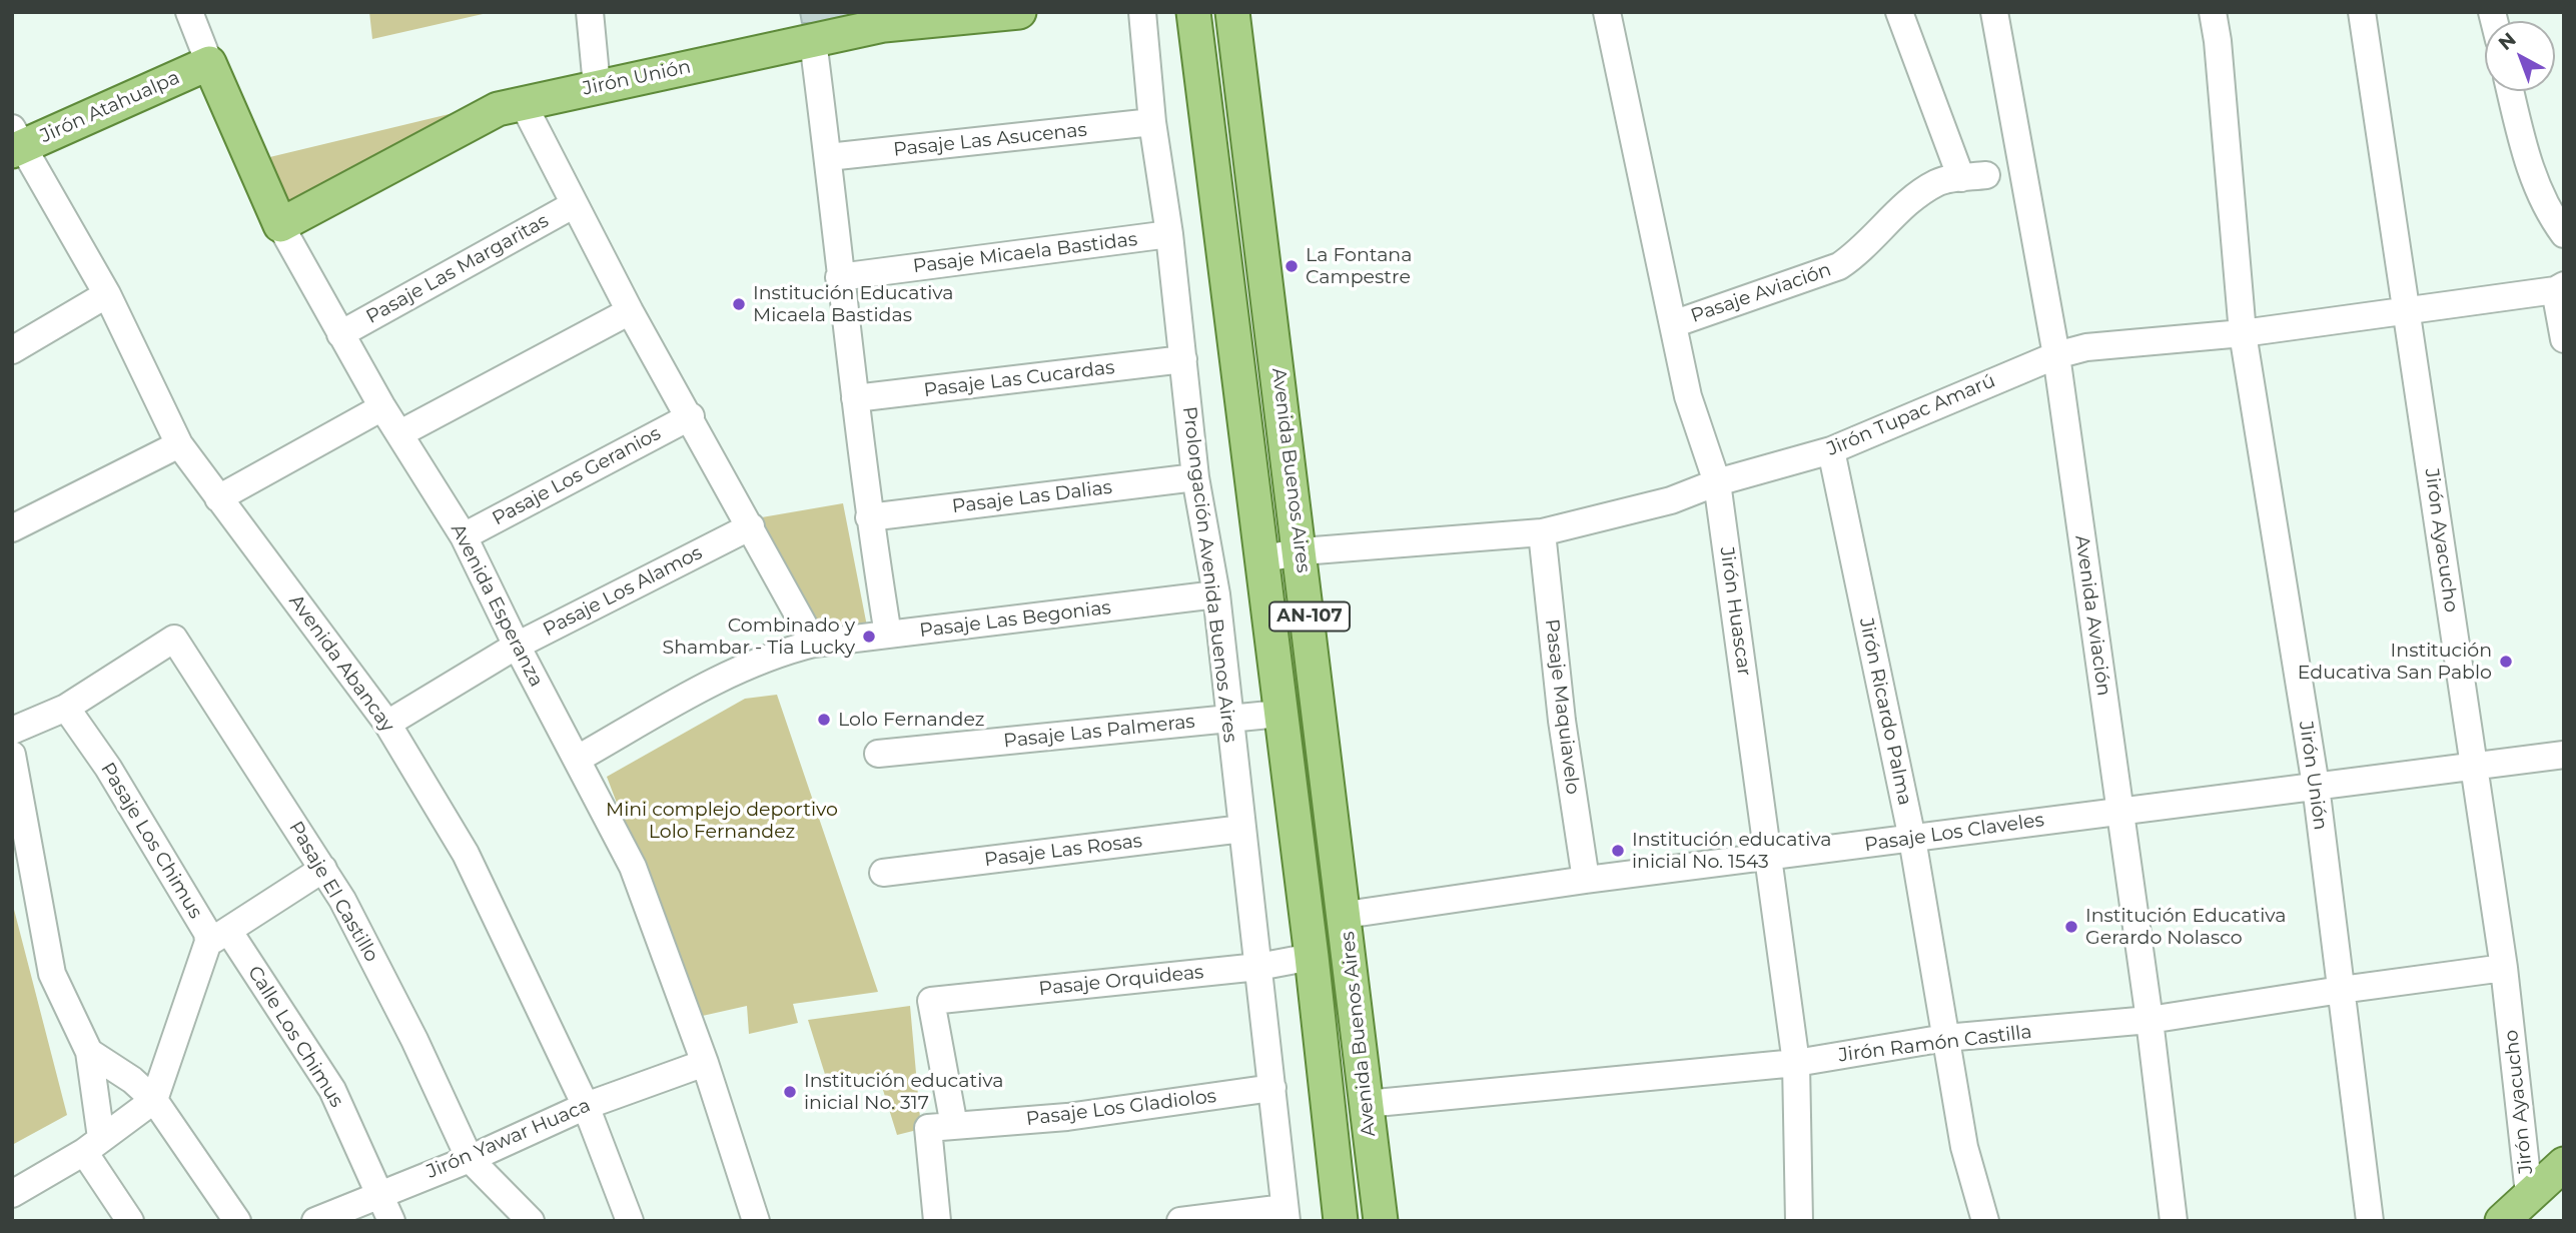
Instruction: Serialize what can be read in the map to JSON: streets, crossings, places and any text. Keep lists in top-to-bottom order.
{
  "streets": {
    "main road": [
      "Jirón Unión",
      "Jirón Atahualpa",
      "Avenida Buenos Aires",
      "Avenida Esperanza",
      "AN-107"
    ],
    "street": [
      "Pasaje Las Asucenas",
      "Pasaje Micaela Bastidas",
      "Pasaje Las Margaritas",
      "Pasaje Aviación",
      "Pasaje Las Cucardas",
      "Jirón Tupac Amarú",
      "Pasaje Los Geranios",
      "Pasaje Las Dalias",
      "Jirón Ayacucho",
      "Prolongación Avenida Buenos Aires",
      "Pasaje Los Alamos",
      "Jirón Huascar",
      "Avenida Aviación",
      "Pasaje Las Begonias",
      "Avenida Abancay",
      "Pasaje Maquiavelo",
      "Jirón Ricardo Palma",
      "Pasaje Las Palmeras",
      "Pasaje Los Claveles",
      "Pasaje Los Chimus",
      "Pasaje Las Rosas",
      "Pasaje El Castillo",
      "Pasaje Orquideas",
      "Calle Los Chimus",
      "Jirón Ramón Castilla",
      "Pasaje Los Gladiolos",
      "Jirón Yawar Huaca"
    ]
  },
  "crossings": [
    ["Jirón Unión", "Jirón Tupac Amarú"],
    ["Jirón Unión", "Avenida Esperanza"],
    ["Jirón Unión", "Pasaje Los Claveles"],
    ["Jirón Unión", "Jirón Ramón Castilla"],
    ["Jirón Atahualpa", "Avenida Esperanza"],
    ["Jirón Atahualpa", "Avenida Abancay"],
    ["Pasaje Las Asucenas", "Prolongación Avenida Buenos Aires"],
    ["Pasaje Micaela Bastidas", "Prolongación Avenida Buenos Aires"],
    ["Pasaje Las Margaritas", "Avenida Esperanza"],
    ["Pasaje Aviación", "Jirón Huascar"],
    ["Pasaje Las Cucardas", "Prolongación Avenida Buenos Aires"],
    ["Jirón Tupac Amarú", "Avenida Buenos Aires"],
    ["Jirón Tupac Amarú", "Jirón Ayacucho"],
    ["Jirón Tupac Amarú", "Jirón Huascar"],
    ["Jirón Tupac Amarú", "Avenida Aviación"],
    ["Jirón Tupac Amarú", "Pasaje Maquiavelo"],
    ["Jirón Tupac Amarú", "Jirón Ricardo Palma"],
    ["Avenida Buenos Aires", "Pasaje Las Palmeras"],
    ["Avenida Buenos Aires", "Pasaje Los Claveles"],
    ["Avenida Buenos Aires", "Pasaje Orquideas"],
    ["Avenida Buenos Aires", "Jirón Ramón Castilla"],
    ["Pasaje Los Geranios", "Avenida Esperanza"],
    ["Pasaje Las Dalias", "Prolongación Avenida Buenos Aires"],
    ["Jirón Ayacucho", "Pasaje Los Claveles"],
    ["Jirón Ayacucho", "Jirón Ramón Castilla"],
    ["Prolongación Avenida Buenos Aires", "Pasaje Las Begonias"],
    ["Prolongación Avenida Buenos Aires", "Pasaje Las Palmeras"],
    ["Prolongación Avenida Buenos Aires", "Pasaje Las Rosas"],
    ["Prolongación Avenida Buenos Aires", "Pasaje Orquideas"],
    ["Prolongación Avenida Buenos Aires", "Pasaje Los Gladiolos"],
    ["Pasaje Los Alamos", "Avenida Esperanza"],
    ["Pasaje Los Alamos", "Avenida Abancay"],
    ["Avenida Esperanza", "Pasaje Las Begonias"],
    ["Avenida Esperanza", "Jirón Yawar Huaca"],
    ["Jirón Huascar", "Pasaje Los Claveles"],
    ["Jirón Huascar", "Jirón Ramón Castilla"],
    ["Avenida Aviación", "Pasaje Los Claveles"],
    ["Avenida Aviación", "Jirón Ramón Castilla"],
    ["Avenida Abancay", "Jirón Yawar Huaca"],
    ["Pasaje Maquiavelo", "Pasaje Los Claveles"],
    ["Jirón Ricardo Palma", "Pasaje Los Claveles"],
    ["Jirón Ricardo Palma", "Jirón Ramón Castilla"],
    ["Pasaje Los Chimus", "Pasaje El Castillo"],
    ["Pasaje Los Chimus", "Calle Los Chimus"],
    ["Pasaje El Castillo", "Jirón Yawar Huaca"],
    ["Pasaje Orquideas", "Pasaje Los Gladiolos"],
    ["Calle Los Chimus", "Jirón Yawar Huaca"]
  ],
  "parks": ["Mini complejo deportivo Lolo Fernandez"],
  "places": [
    "La Fontana Campestre",
    "Institución Educativa Micaela Bastidas",
    "Combinado y Shambar - Tia Lucky",
    "Institución Educativa San Pablo",
    "Lolo Fernandez",
    "Institución educativa inicial No. 1543",
    "Institución Educativa Gerardo Nolasco",
    "Institución educativa inicial No. 317"
  ],
  "north": "top left"
}
